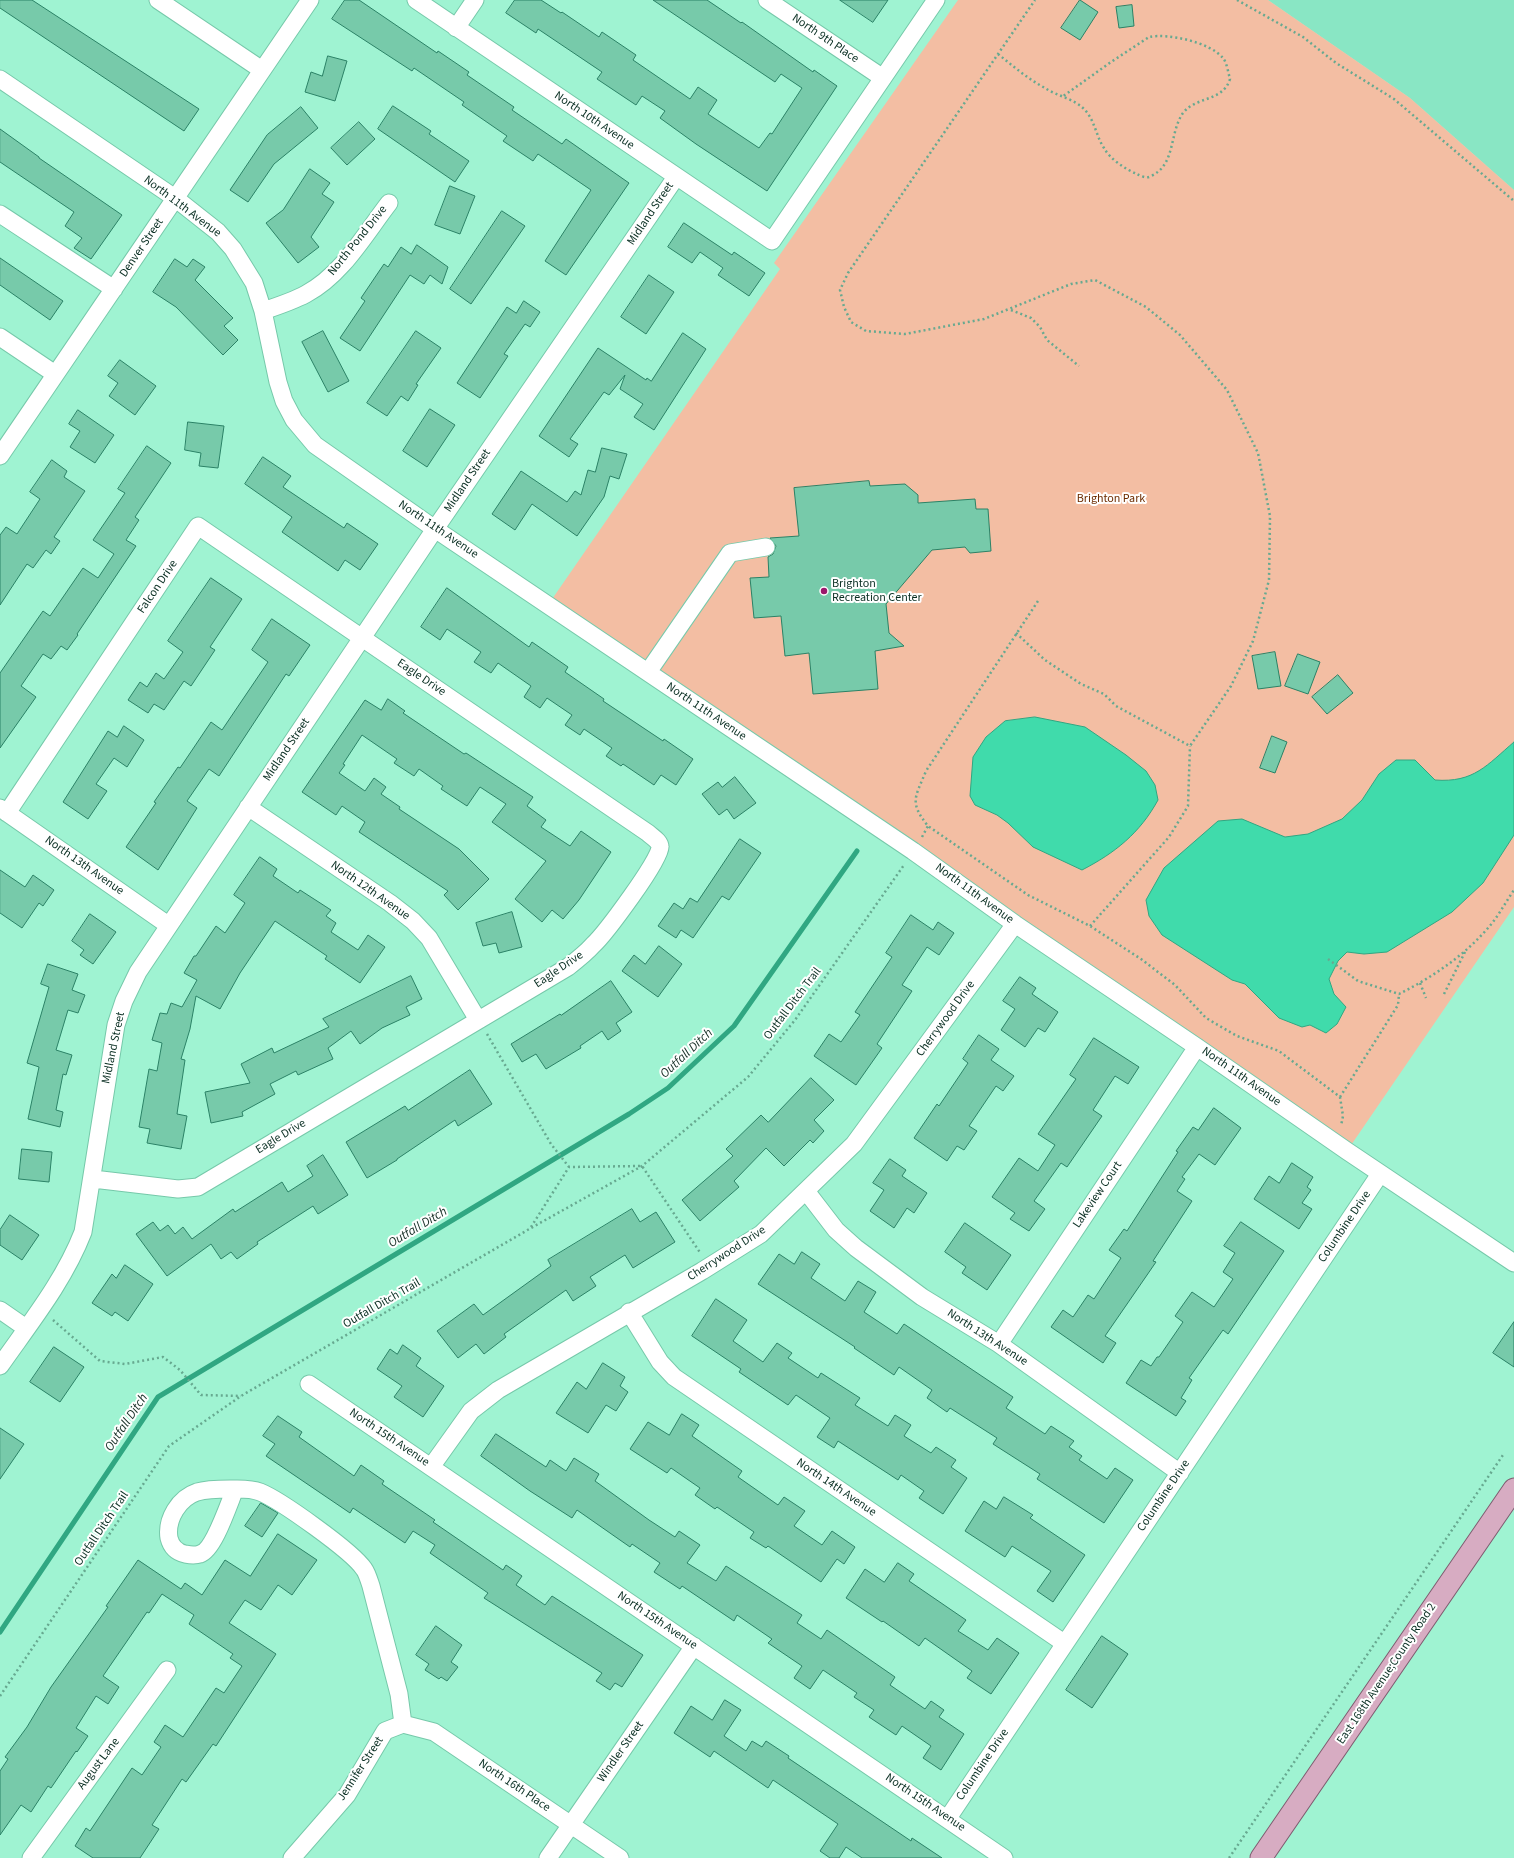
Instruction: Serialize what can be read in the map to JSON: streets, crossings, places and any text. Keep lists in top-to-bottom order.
{
  "streets": {
    "main road": ["East 168th Avenue;County Road 2"],
    "street": [
      "North 9th Place",
      "North 10th Avenue",
      "North 11th Avenue",
      "Midland Street",
      "North Pond Drive",
      "Denver Street",
      "Falcon Drive",
      "Eagle Drive",
      "North 13th Avenue",
      "North 12th Avenue",
      "Cherrywood Drive",
      "Lakeview Court",
      "Columbine Drive",
      "North 15th Avenue",
      "North 14th Avenue",
      "Windler Street",
      "August Lane",
      "Jennifer Street",
      "North 16th Place"
    ],
    "path": ["Outfall Ditch Trail"]
  },
  "crossings": [
    ["North 9th Place", "North 10th Avenue"],
    ["North 10th Avenue", "Midland Street"],
    ["North 11th Avenue", "Midland Street"],
    ["North 11th Avenue", "North Pond Drive"],
    ["North 11th Avenue", "Denver Street"],
    ["North 11th Avenue", "Outfall Ditch Trail"],
    ["North 11th Avenue", "Cherrywood Drive"],
    ["North 11th Avenue", "Lakeview Court"],
    ["North 11th Avenue", "Columbine Drive"],
    ["Midland Street", "Falcon Drive"],
    ["Midland Street", "Eagle Drive"],
    ["Midland Street", "North 13th Avenue"],
    ["Midland Street", "North 12th Avenue"],
    ["Falcon Drive", "Eagle Drive"],
    ["Falcon Drive", "North 13th Avenue"],
    ["Eagle Drive", "North 12th Avenue"],
    ["North 13th Avenue", "Cherrywood Drive"],
    ["North 13th Avenue", "Lakeview Court"],
    ["North 13th Avenue", "Columbine Drive"],
    ["Cherrywood Drive", "North 15th Avenue"],
    ["Cherrywood Drive", "North 14th Avenue"],
    ["Columbine Drive", "North 15th Avenue"],
    ["Columbine Drive", "North 14th Avenue"],
    ["North 15th Avenue", "Windler Street"],
    ["Windler Street", "North 16th Place"],
    ["Jennifer Street", "North 16th Place"]
  ],
  "water": ["Outfall Ditch"],
  "parks": ["Brighton Park"],
  "places": ["Brighton Recreation Center"]
}
